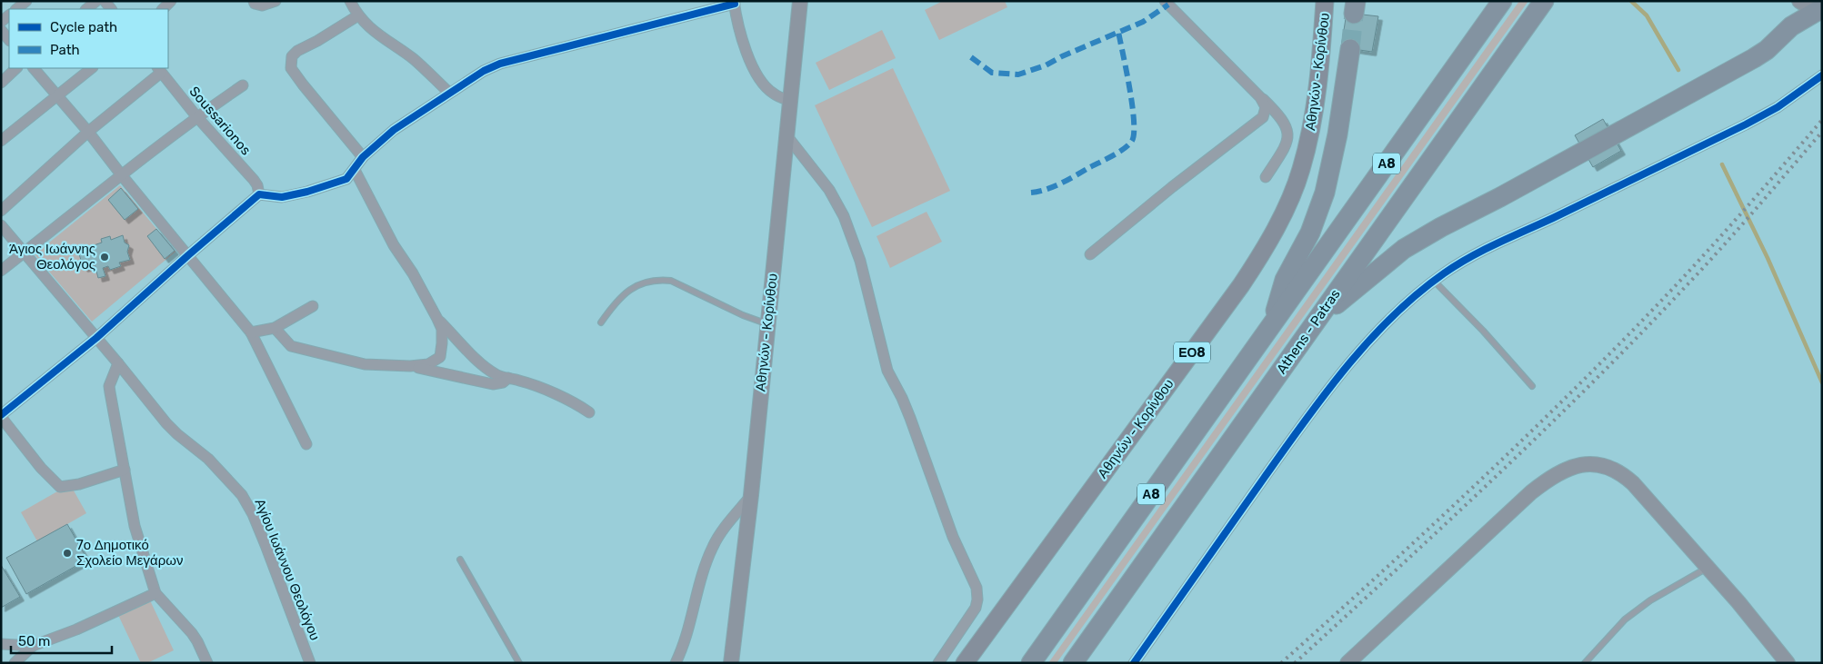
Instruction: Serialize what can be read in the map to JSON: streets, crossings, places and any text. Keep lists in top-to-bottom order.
{
  "streets": {
    "highway": ["Α8", "Athens - Patras"],
    "main road": ["Αθηνών - Κορίνθου", "ΕΟ8"],
    "street": ["Soussarionos", "Αγίου Ιωάννου Θεολόγου"]
  },
  "places": ["Άγιος Ιωάννης Θεολόγος", "7ο Δημοτικό Σχολείο Μεγάρων"],
  "legend": ["Cycle path", "Path"],
  "scale_bar": "50 m"
}
